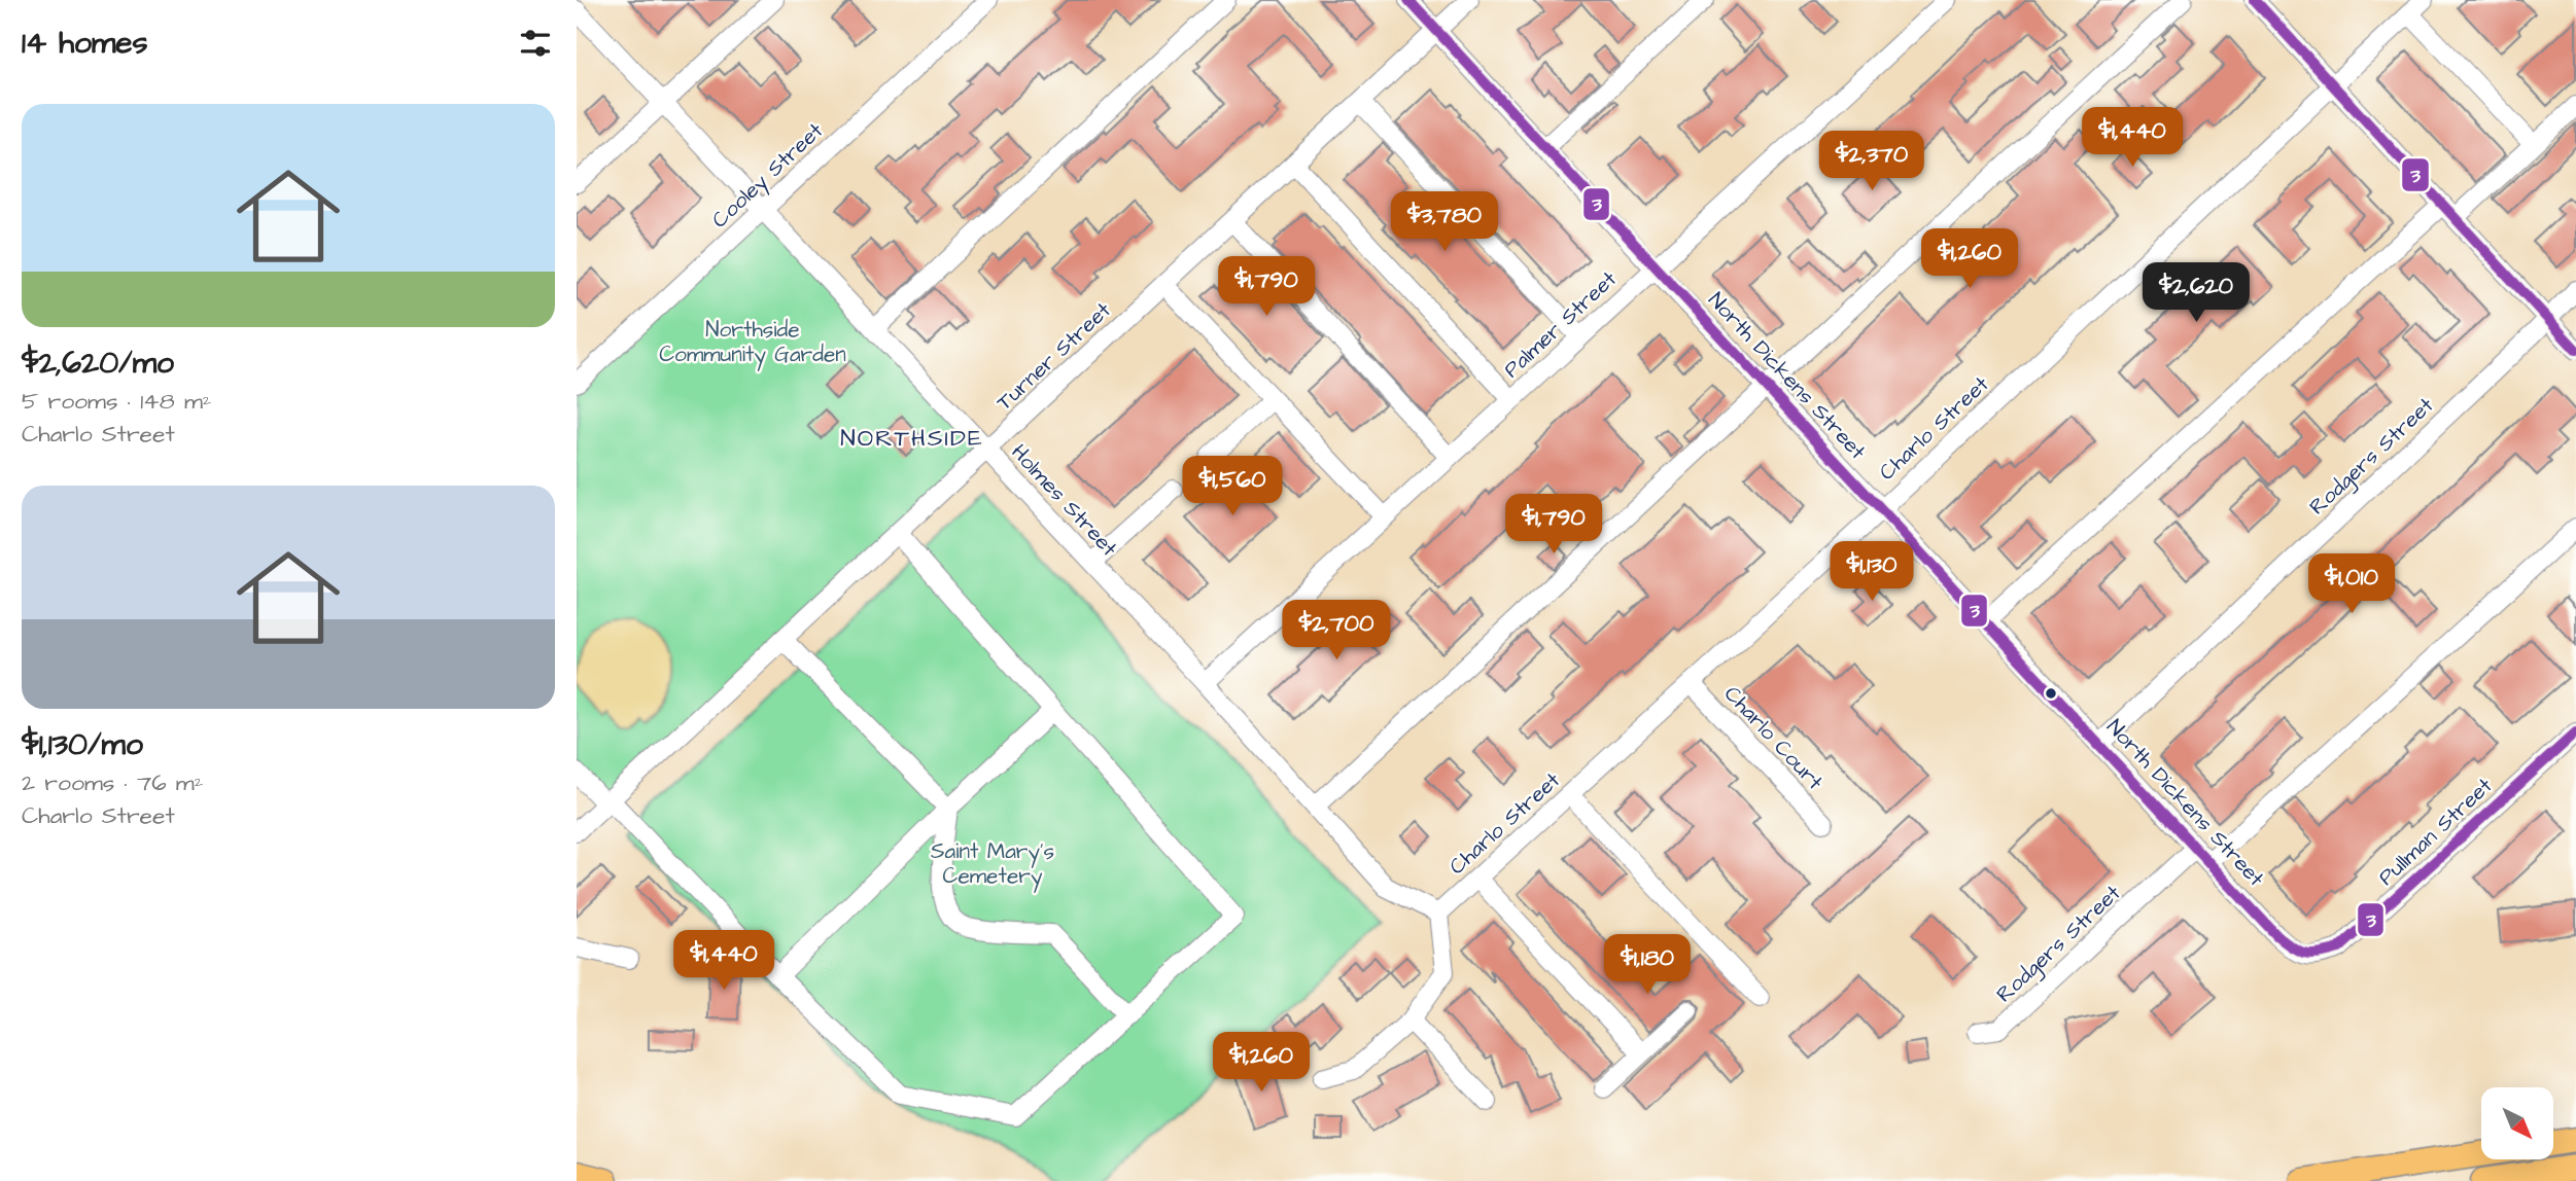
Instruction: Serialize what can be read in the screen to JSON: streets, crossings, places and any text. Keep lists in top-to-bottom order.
{
  "streets": {
    "street": [
      "Cooley Street",
      "Palmer Street",
      "Turner Street",
      "North Dickens Street",
      "Charlo Street",
      "Rodgers Street",
      "Holmes Street",
      "Charlo Court",
      "Pullman Street"
    ]
  },
  "crossings": [
    ["Cooley Street", "Holmes Street"],
    ["Palmer Street", "North Dickens Street"],
    ["Palmer Street", "Holmes Street"],
    ["Turner Street", "North Dickens Street"],
    ["Turner Street", "Holmes Street"],
    ["North Dickens Street", "Charlo Street"],
    ["North Dickens Street", "Rodgers Street"],
    ["North Dickens Street", "Pullman Street"],
    ["Charlo Street", "Holmes Street"],
    ["Charlo Street", "Charlo Court"]
  ],
  "districts": ["NORTHSIDE"],
  "parks": ["Northside Community Garden", "Saint Mary's Cemetery"],
  "lines": ["transit line 3"],
  "north": "bottom right",
  "page": {
    "heading": "14 homes",
    "list": [
      {
        "name": "$2,620/mo",
        "note": "5 rooms · 148 m² · Charlo Street"
      },
      {
        "name": "$1,130/mo",
        "note": "2 rooms · 76 m² · Charlo Street"
      }
    ],
    "price": [
      "$1,440",
      "$2,370",
      "$3,780",
      "$1,260",
      "$1,790",
      "$2,620",
      "$1,560",
      "$1,790",
      "$1,130",
      "$1,010",
      "$2,700",
      "$1,440",
      "$1,180",
      "$1,260"
    ]
  }
}
